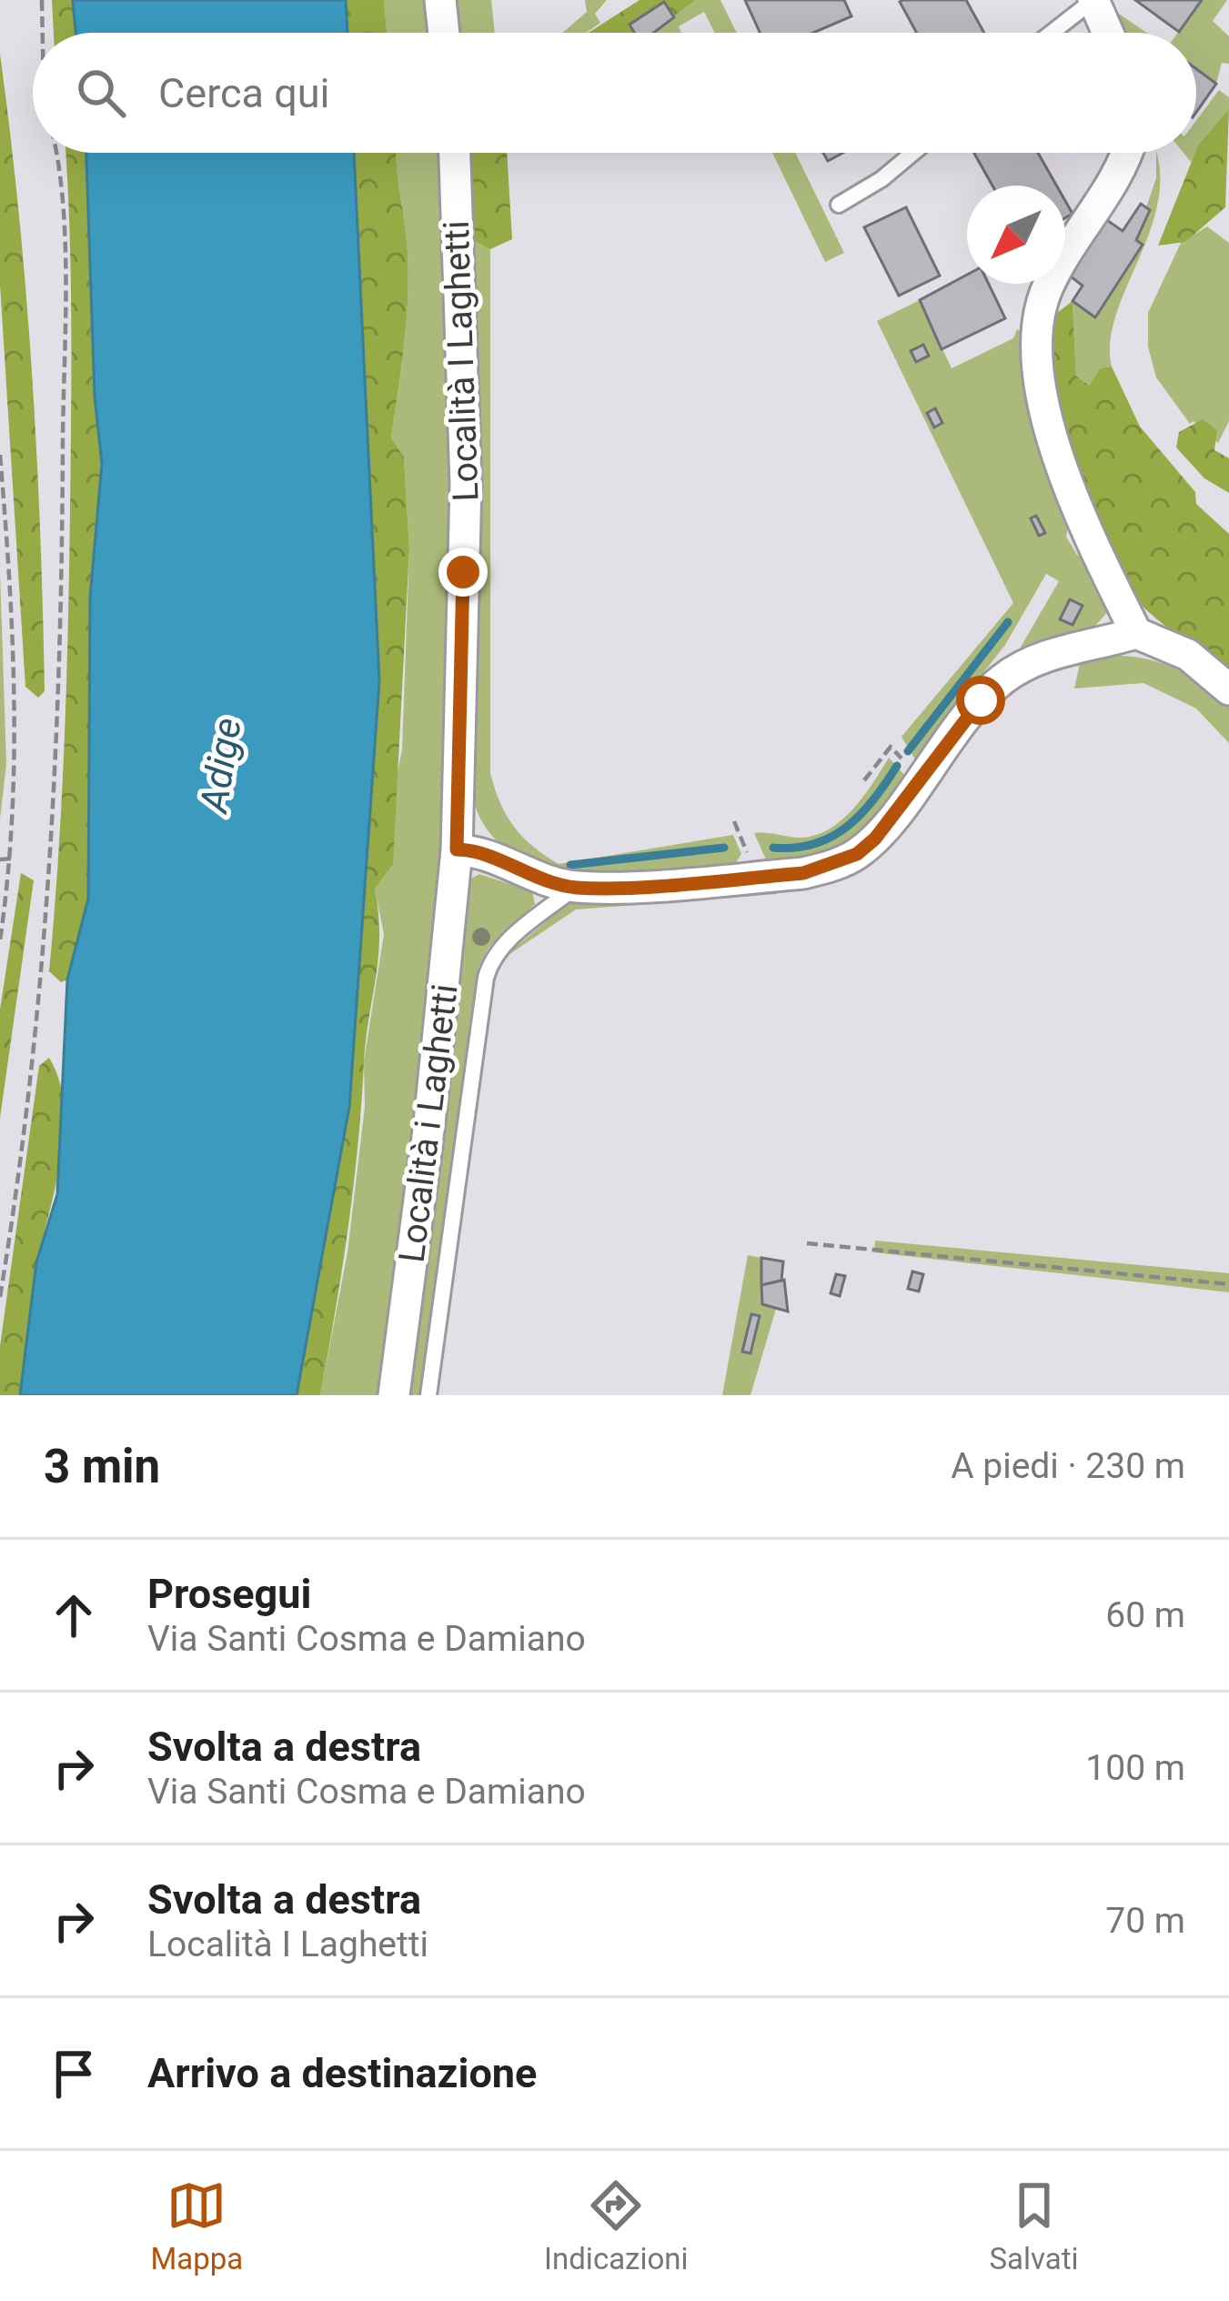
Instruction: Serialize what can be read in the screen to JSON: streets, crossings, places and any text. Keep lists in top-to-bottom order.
{
  "streets": {
    "street": ["Località I Laghetti", "Località i Laghetti"]
  },
  "crossings": [
    ["Località I Laghetti", "Località i Laghetti"]
  ],
  "water": ["Adige"],
  "north": "bottom left",
  "page": {
    "search": "Cerca qui",
    "heading": ["3 min", "A piedi · 230 m"],
    "list": [
      ["Prosegui", "Via Santi Cosma e Damiano", "60 m"],
      ["Svolta a destra", "Via Santi Cosma e Damiano", "100 m"],
      ["Svolta a destra", "Località I Laghetti", "70 m"],
      "Arrivo a destinazione"
    ],
    "nav": ["Mappa", "Indicazioni", "Salvati"]
  }
}
